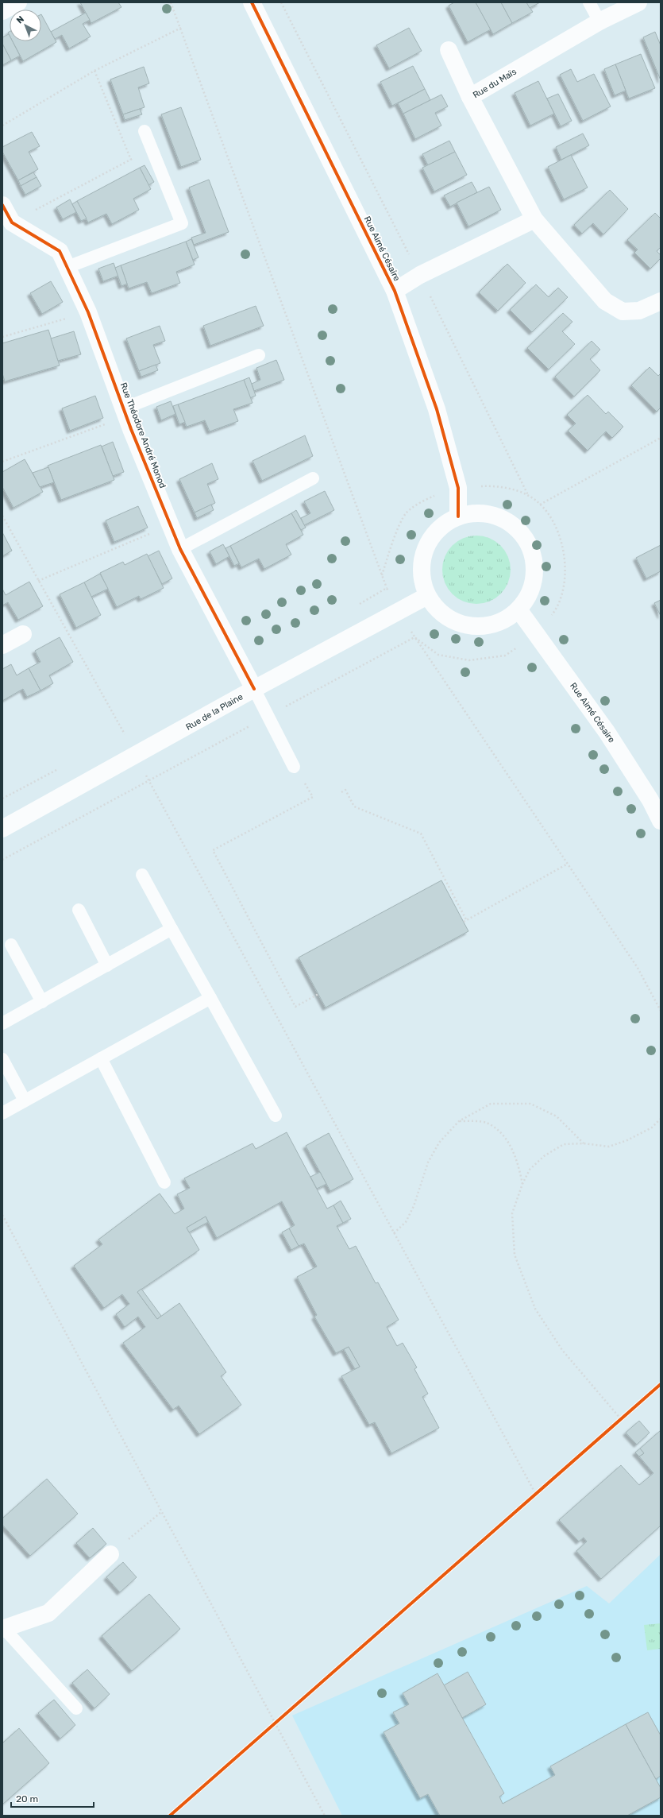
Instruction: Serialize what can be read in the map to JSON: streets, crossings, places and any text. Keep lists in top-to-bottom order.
{
  "streets": {
    "street": [
      "Rue du Maïs",
      "Rue Aimé Césaire",
      "Rue Théodore André Monod",
      "Rue de la Plaine"
    ]
  },
  "crossings": [
    ["Rue Aimé Césaire", "Rue de la Plaine"],
    ["Rue Théodore André Monod", "Rue de la Plaine"]
  ],
  "scale_bar": "20 m",
  "north": "top left"
}
